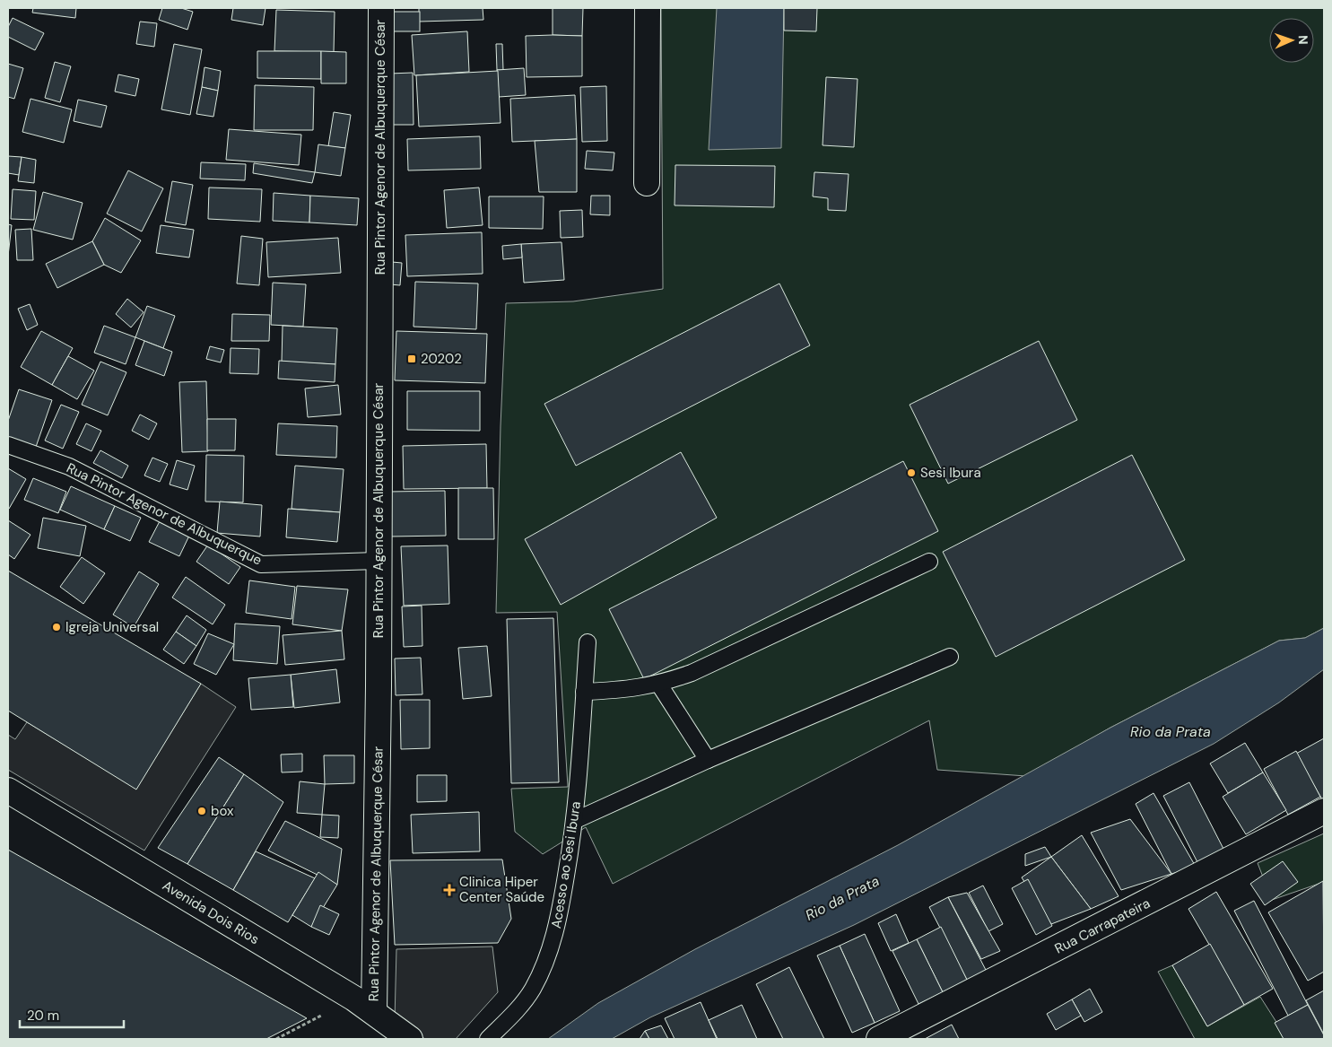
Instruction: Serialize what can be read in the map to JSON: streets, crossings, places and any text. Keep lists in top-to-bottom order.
{
  "streets": {
    "street": ["Rua Pintor Agenor de Albuquerque César", "Avenida Dois Rios", "Rua Carrapateira"],
    "lane": ["Rua Pintor Agenor de Albuquerque", "Acesso ao Sesi Ibura"]
  },
  "crossings": [
    ["Rua Pintor Agenor de Albuquerque César", "Rua Pintor Agenor de Albuquerque"],
    ["Rua Pintor Agenor de Albuquerque César", "Avenida Dois Rios"]
  ],
  "water": ["Rio da Prata"],
  "places": {
    "transit": ["20202"],
    "other": ["Sesi Ibura", "Igreja Universal", "box"],
    "health": ["Clinica Hiper Center Saúde"]
  },
  "scale_bar": "20 m",
  "north": "right"
}
